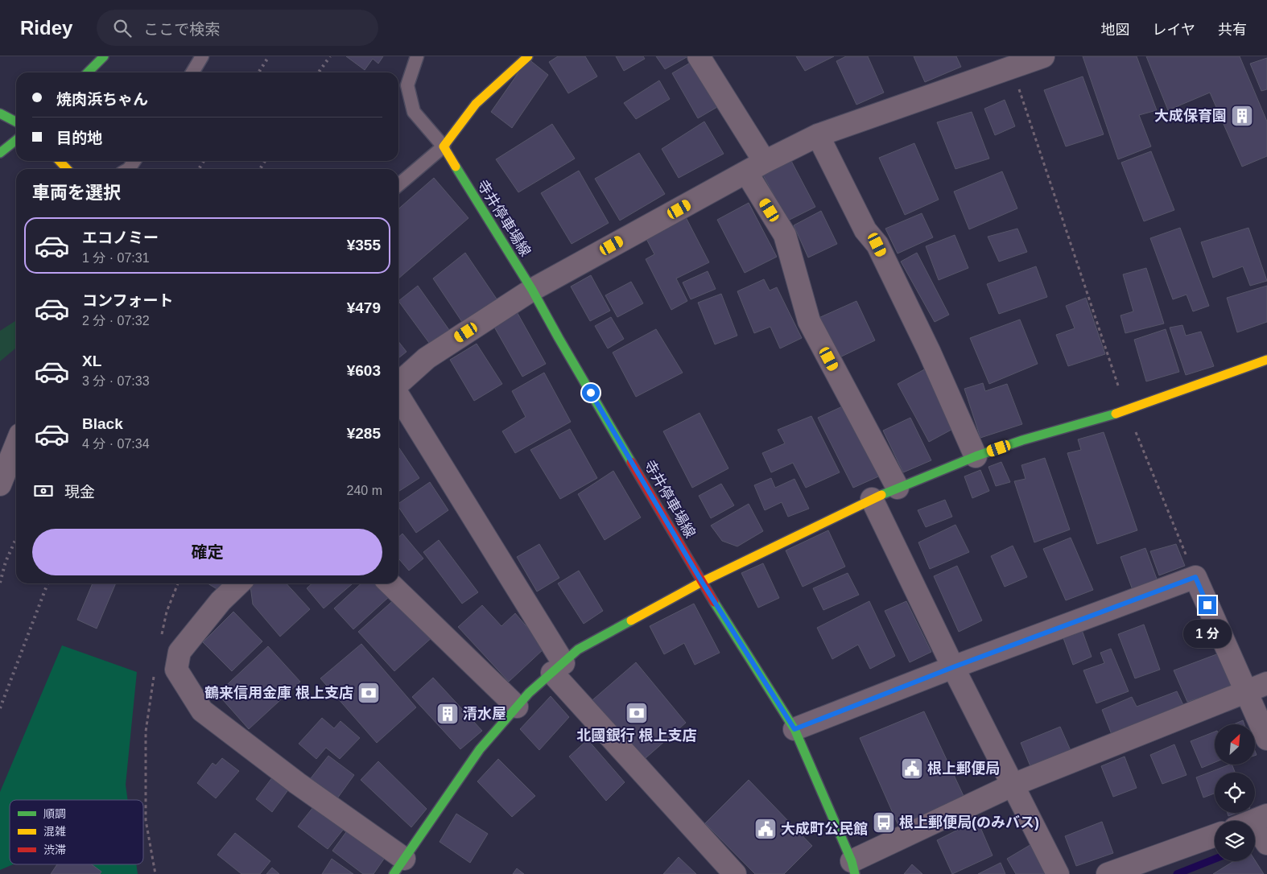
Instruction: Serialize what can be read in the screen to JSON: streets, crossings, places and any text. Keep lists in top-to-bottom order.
{
  "streets": {
    "street": ["寺井停車場線"]
  },
  "places": {
    "building": ["大成保育園", "清水屋"],
    "bank": ["鶴来信用金庫 根上支店", "北國銀行 根上支店"],
    "public building": ["根上郵便局", "大成町公民館"],
    "bus stop": ["根上郵便局(のみバス)"]
  },
  "legend": ["順調", "混雑", "渋滞"],
  "north": "top right",
  "page": {
    "header": "Ridey",
    "search": "ここで検索",
    "nav": ["地図", "レイヤ", "共有"],
    "banner": ["焼肉浜ちゃん", "目的地"],
    "heading": "車両を選択",
    "list": [
      {
        "name": "エコノミー",
        "note": "1 分 · 07:31",
        "value": "¥355"
      },
      {
        "name": "コンフォート",
        "note": "2 分 · 07:32",
        "value": "¥479"
      },
      {
        "name": "XL",
        "note": "3 分 · 07:33",
        "value": "¥603"
      },
      {
        "name": "Black",
        "note": "4 分 · 07:34",
        "value": "¥285"
      }
    ],
    "pay": ["現金", "240 m"],
    "buttons": "確定",
    "bubble": "1 分"
  }
}
